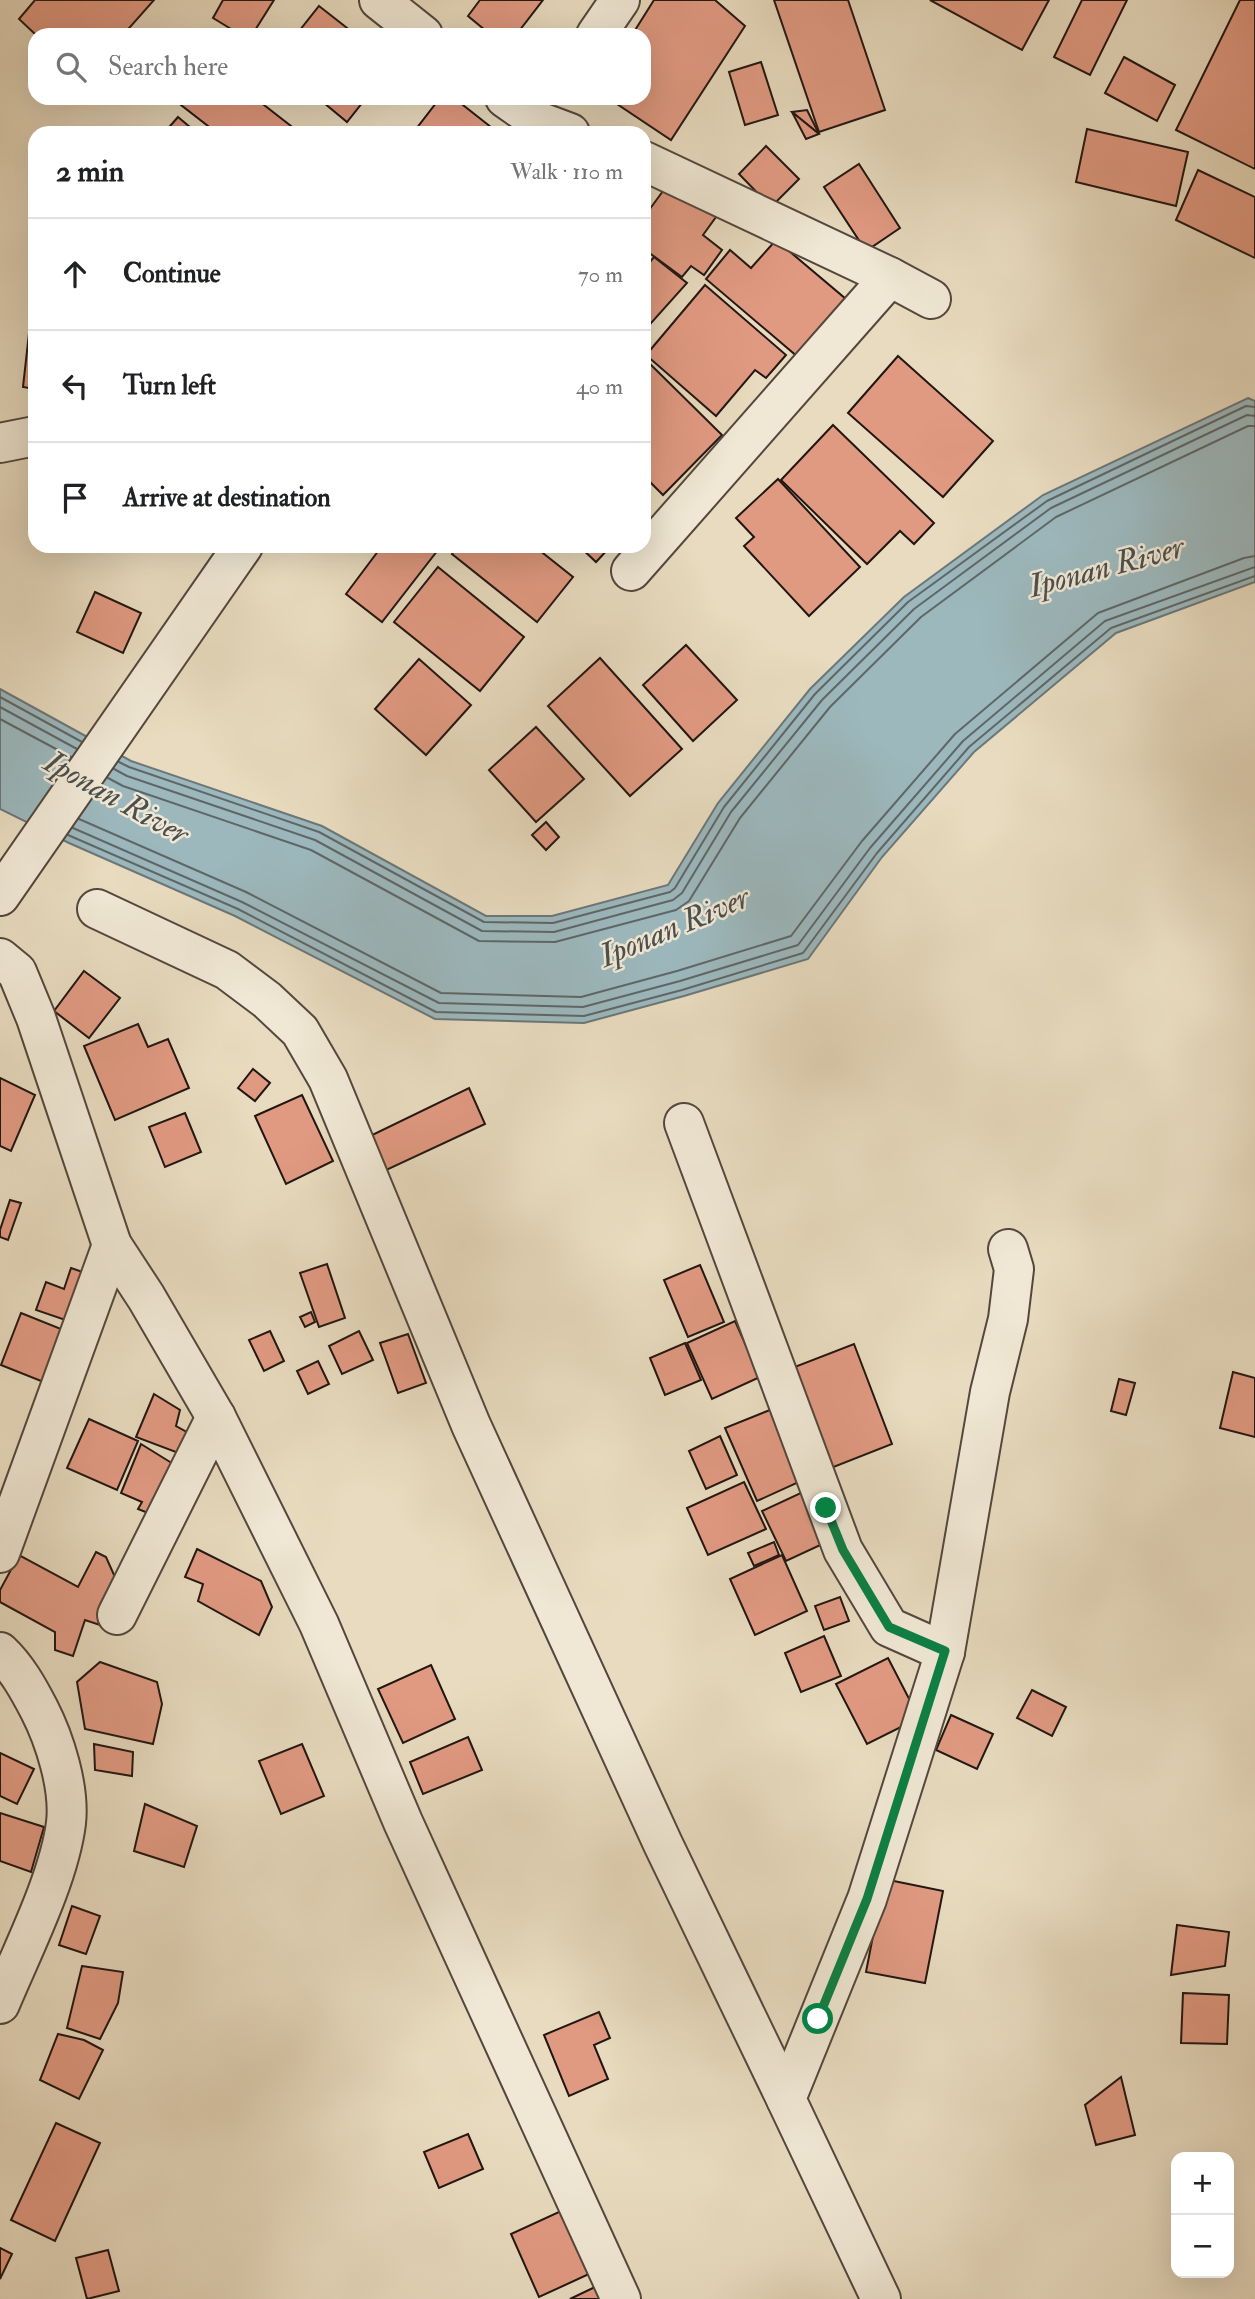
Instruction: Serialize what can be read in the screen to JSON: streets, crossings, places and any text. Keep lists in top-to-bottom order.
{
  "water": ["Iponan River"],
  "page": {
    "search": "Search here",
    "heading": ["2 min", "Walk · 110 m"],
    "list": [
      ["Continue", "70 m"],
      ["Turn left", "40 m"],
      "Arrive at destination"
    ],
    "map_buttons": ["+", "−"]
  }
}
